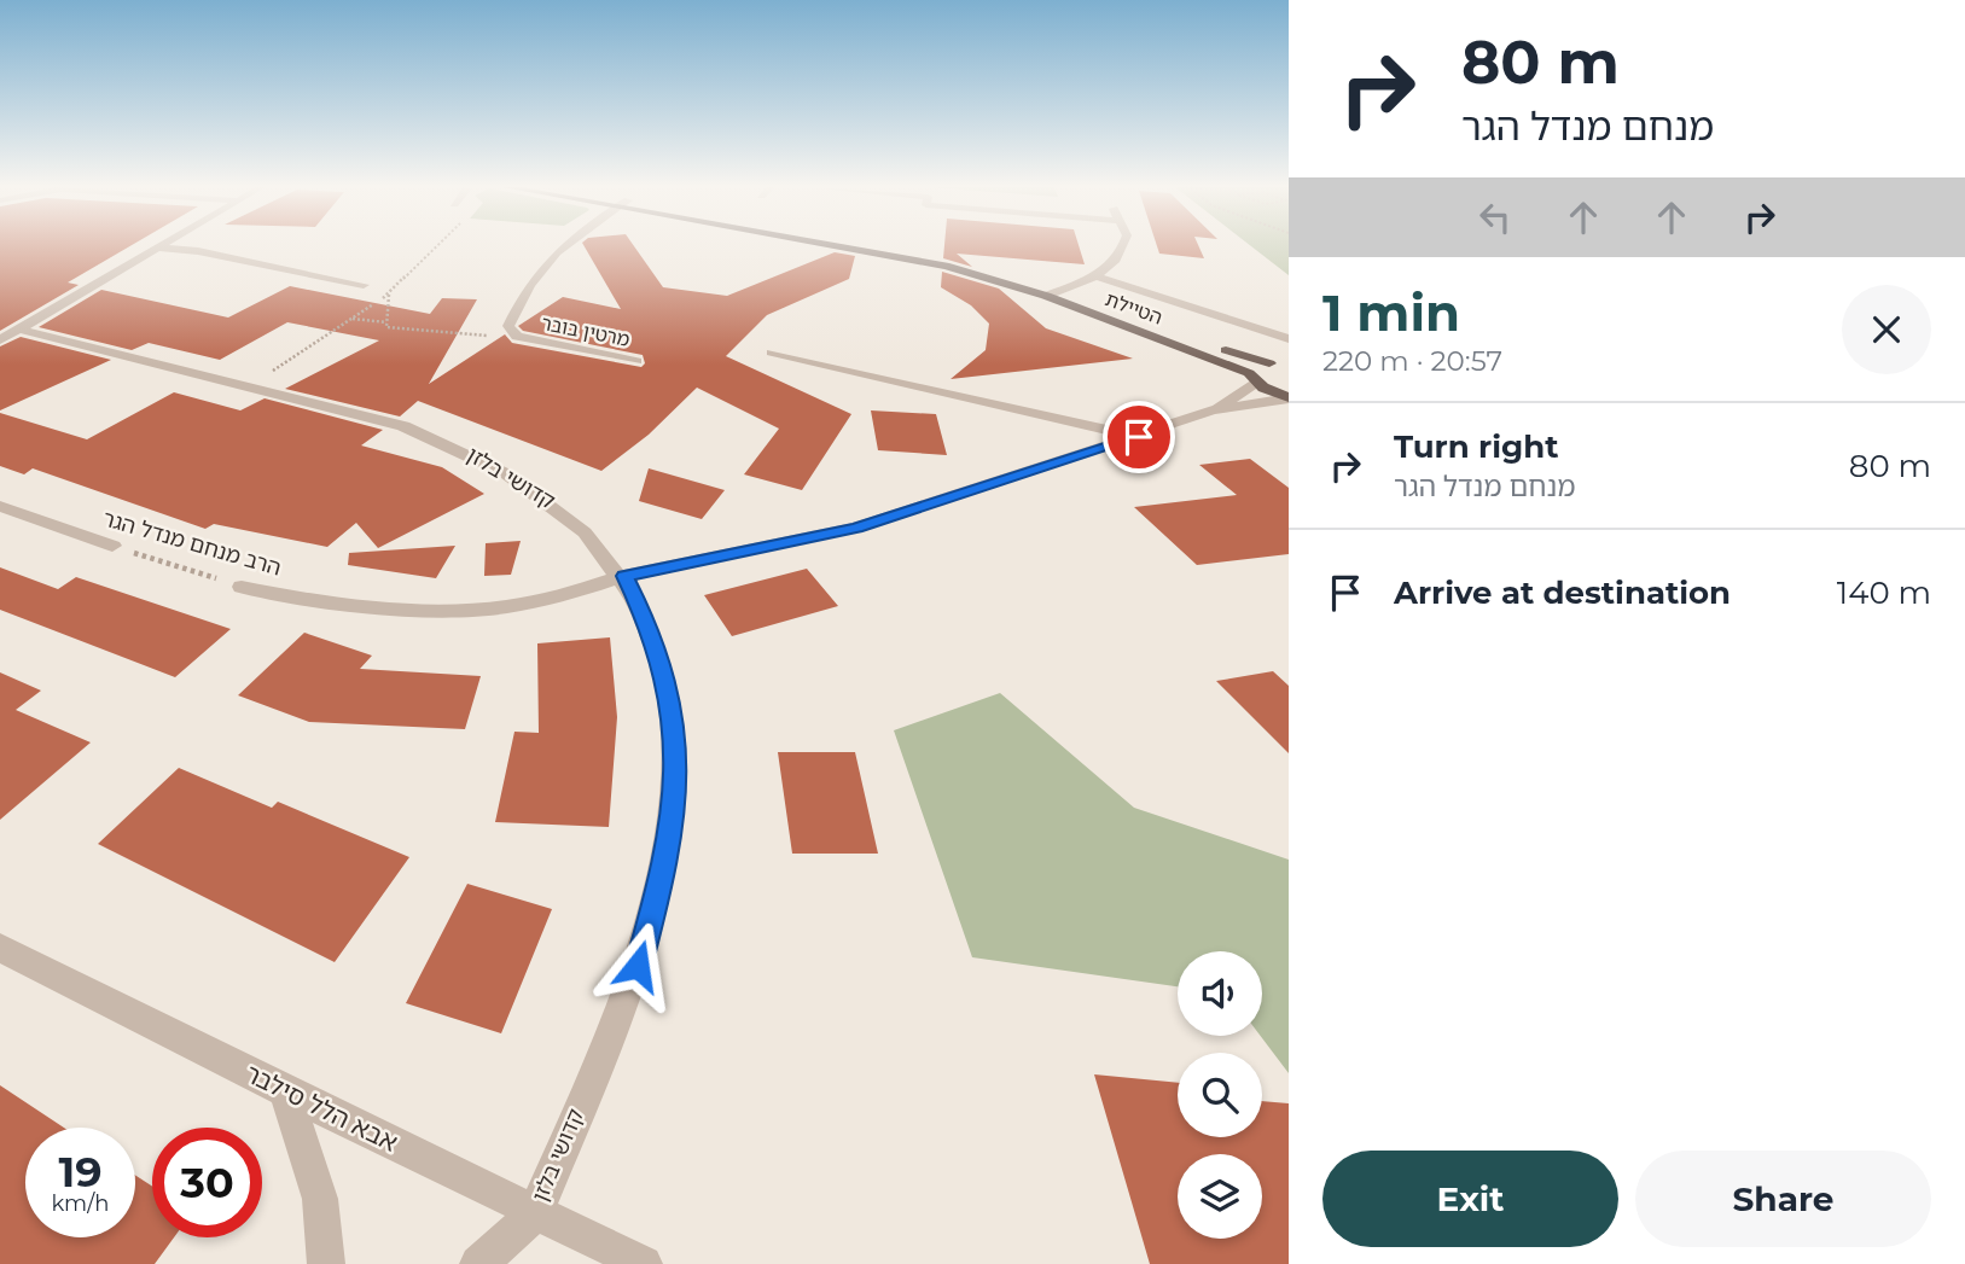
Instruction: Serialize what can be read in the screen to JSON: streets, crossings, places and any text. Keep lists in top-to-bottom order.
{
  "streets": {
    "main road": ["הטיילת"],
    "street": [
      "מרטין בובר",
      "קדושי בלזן",
      "הרב מנחם מנדל הגר",
      "אבא הלל סילבר"
    ]
  },
  "crossings": [
    ["קדושי בלזן", "הרב מנחם מנדל הגר"],
    ["קדושי בלזן", "אבא הלל סילבר"]
  ],
  "page": {
    "turn": ["80 m", "מנחם מנדל הגר"],
    "heading": ["1 min", "220 m · 20:57"],
    "list": [
      {
        "name": "Turn right",
        "note": "מנחם מנדל הגר",
        "value": "80 m"
      },
      {
        "name": "Arrive at destination",
        "value": "140 m"
      }
    ],
    "speed": "19 km/h",
    "limit": "30",
    "buttons": ["Exit", "Share"]
  }
}
